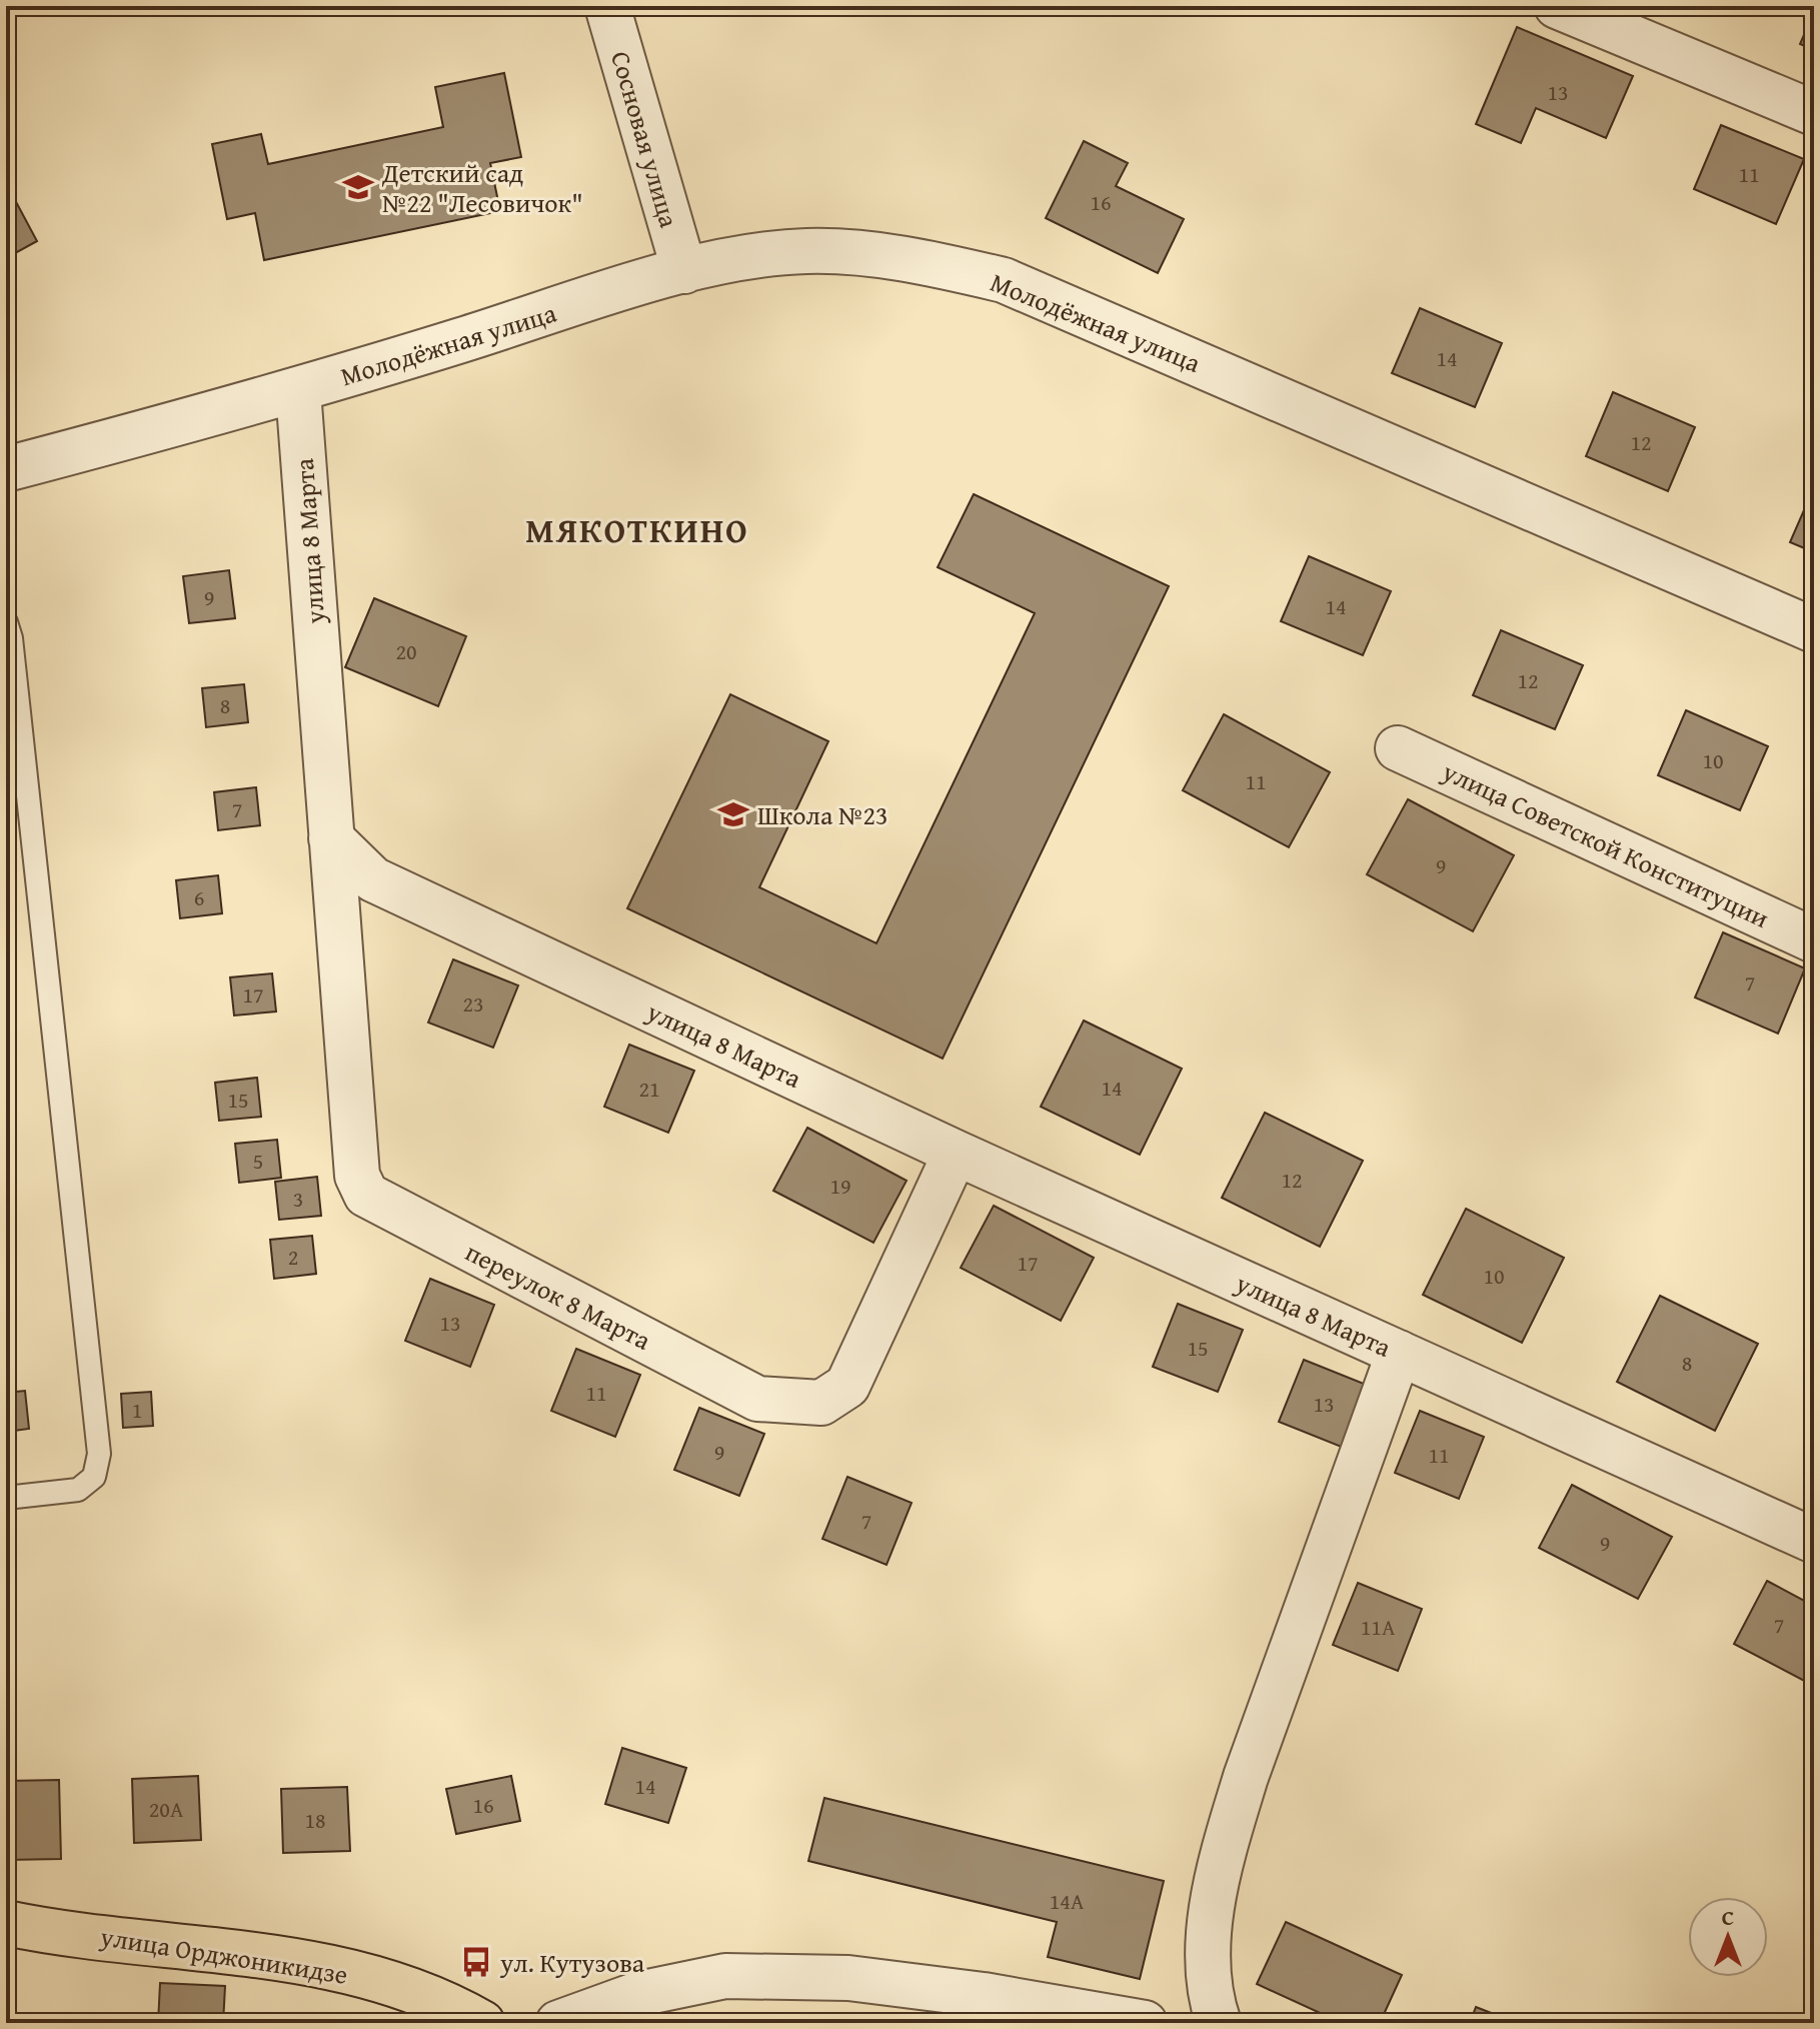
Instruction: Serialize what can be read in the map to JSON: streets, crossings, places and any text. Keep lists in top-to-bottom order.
{
  "streets": {
    "main road": ["улица Орджоникидзе"],
    "street": [
      "Сосновая улица",
      "Молодёжная улица",
      "улица 8 Марта",
      "улица Советской Конституции",
      "переулок 8 Марта"
    ]
  },
  "crossings": [
    ["Сосновая улица", "Молодёжная улица"],
    ["Молодёжная улица", "улица 8 Марта"],
    ["улица 8 Марта", "переулок 8 Марта"]
  ],
  "districts": ["МЯКОТКИНО"],
  "places": {
    "school or university": ["Детский сад №22 \"Лесовичок\"", "Школа №23"],
    "bus stop": ["ул. Кутузова"]
  },
  "house_numbers": [
    "13",
    "11",
    "16",
    "14",
    "12",
    "9",
    "14",
    "20",
    "12",
    "8",
    "10",
    "11",
    "7",
    "9",
    "6",
    "7",
    "17",
    "23",
    "14",
    "21",
    "15",
    "5",
    "12",
    "19",
    "3",
    "2",
    "17",
    "10",
    "13",
    "15",
    "8",
    "11",
    "13",
    "1",
    "9",
    "11",
    "7",
    "9",
    "7",
    "11А",
    "14",
    "16",
    "20А",
    "18",
    "14А"
  ],
  "north": "top"
}
